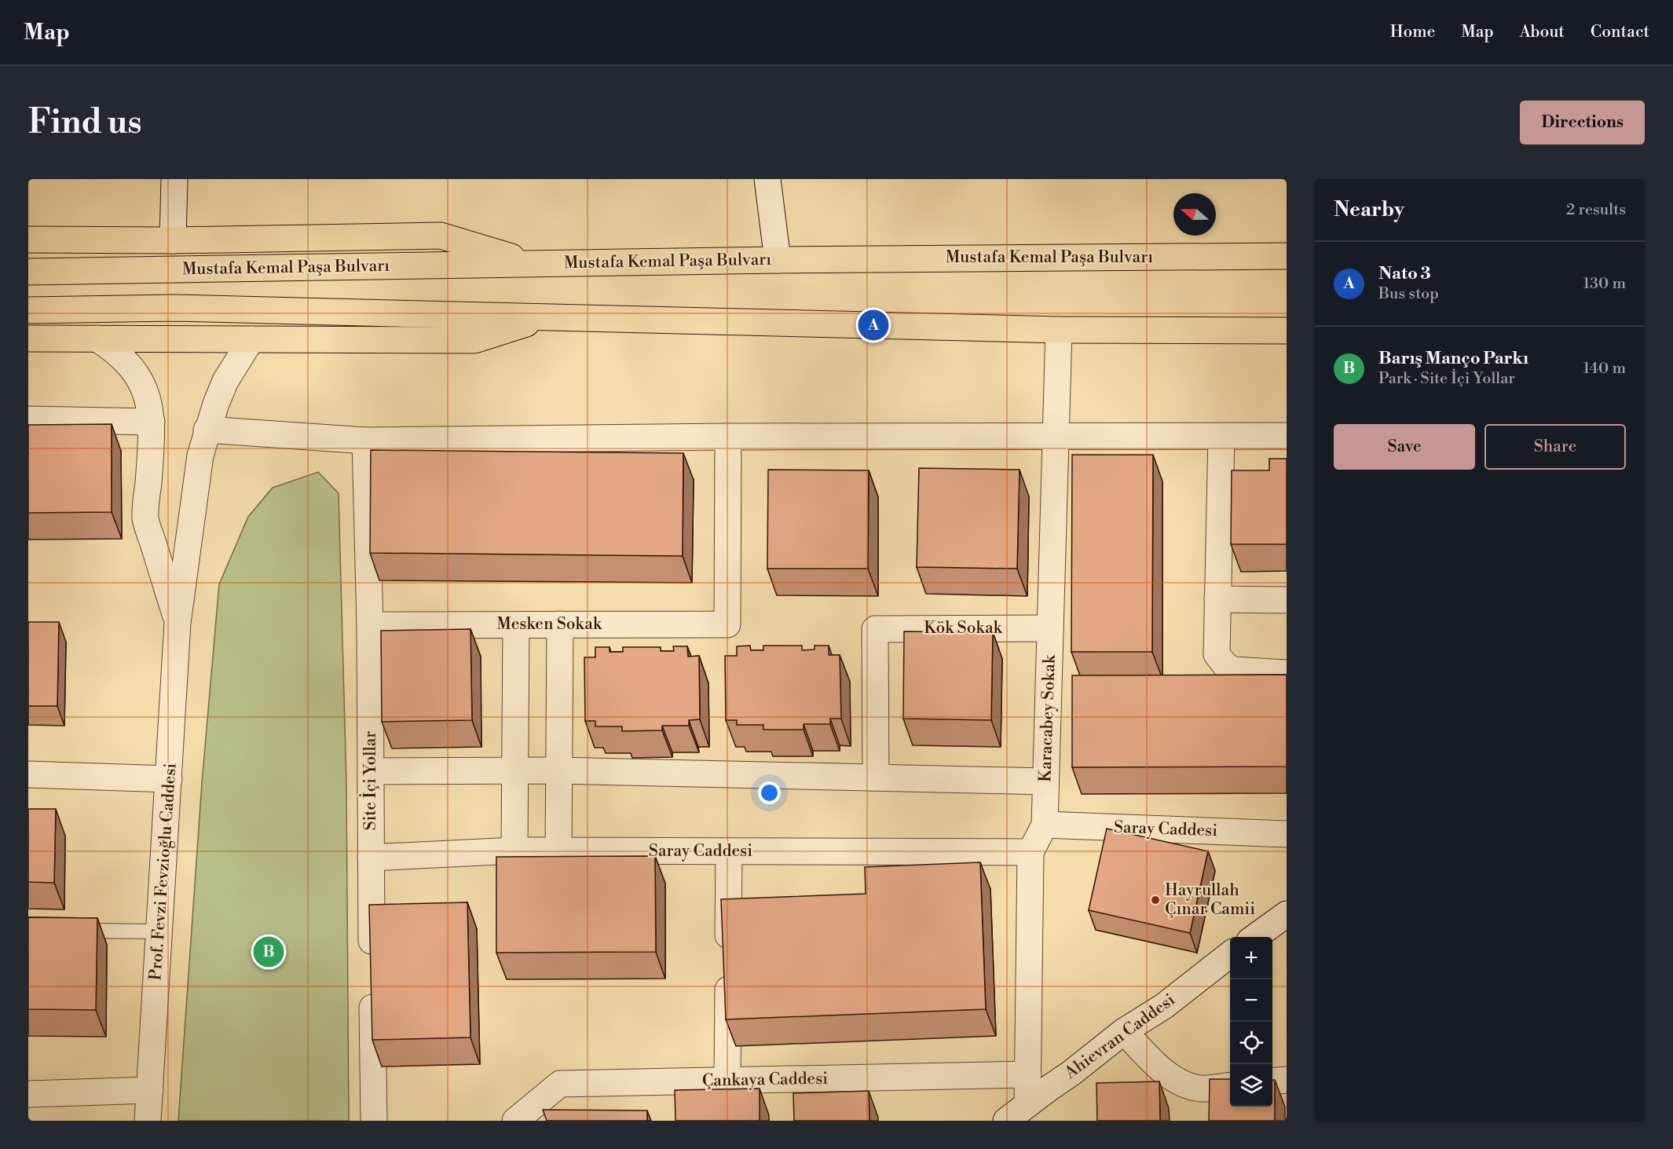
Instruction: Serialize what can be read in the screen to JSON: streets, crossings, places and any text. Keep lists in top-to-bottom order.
{
  "streets": {
    "highway": ["Mustafa Kemal Paşa Bulvarı"],
    "street": [
      "Mesken Sokak",
      "Kök Sokak",
      "Karacabey Sokak",
      "Site İçi Yollar",
      "Saray Caddesi",
      "Prof. Fevzi Fevzioğlu Caddesi",
      "Ahievran Caddesi",
      "Çankaya Caddesi"
    ]
  },
  "crossings": [
    ["Mesken Sokak", "Site İçi Yollar"],
    ["Kök Sokak", "Karacabey Sokak"],
    ["Karacabey Sokak", "Saray Caddesi"],
    ["Karacabey Sokak", "Ahievran Caddesi"],
    ["Karacabey Sokak", "Çankaya Caddesi"],
    ["Site İçi Yollar", "Saray Caddesi"]
  ],
  "places": ["Hayrullah Çınar Camii"],
  "north": "left",
  "page": {
    "header": "Map",
    "nav": [
      "Home",
      "Map",
      "About",
      "Contact"
    ],
    "buttons": [
      "Directions",
      ["Save", "Share"]
    ],
    "title": "Find us",
    "heading": ["Nearby", "2 results"],
    "list": [
      {
        "mark": "A",
        "name": "Nato 3",
        "note": "Bus stop",
        "value": "130 m"
      },
      {
        "mark": "B",
        "name": "Barış Manço Parkı",
        "note": "Park · Site İçi Yollar",
        "value": "140 m"
      }
    ],
    "pins": ["A", "B"],
    "map_buttons": ["+", "−"]
  }
}
